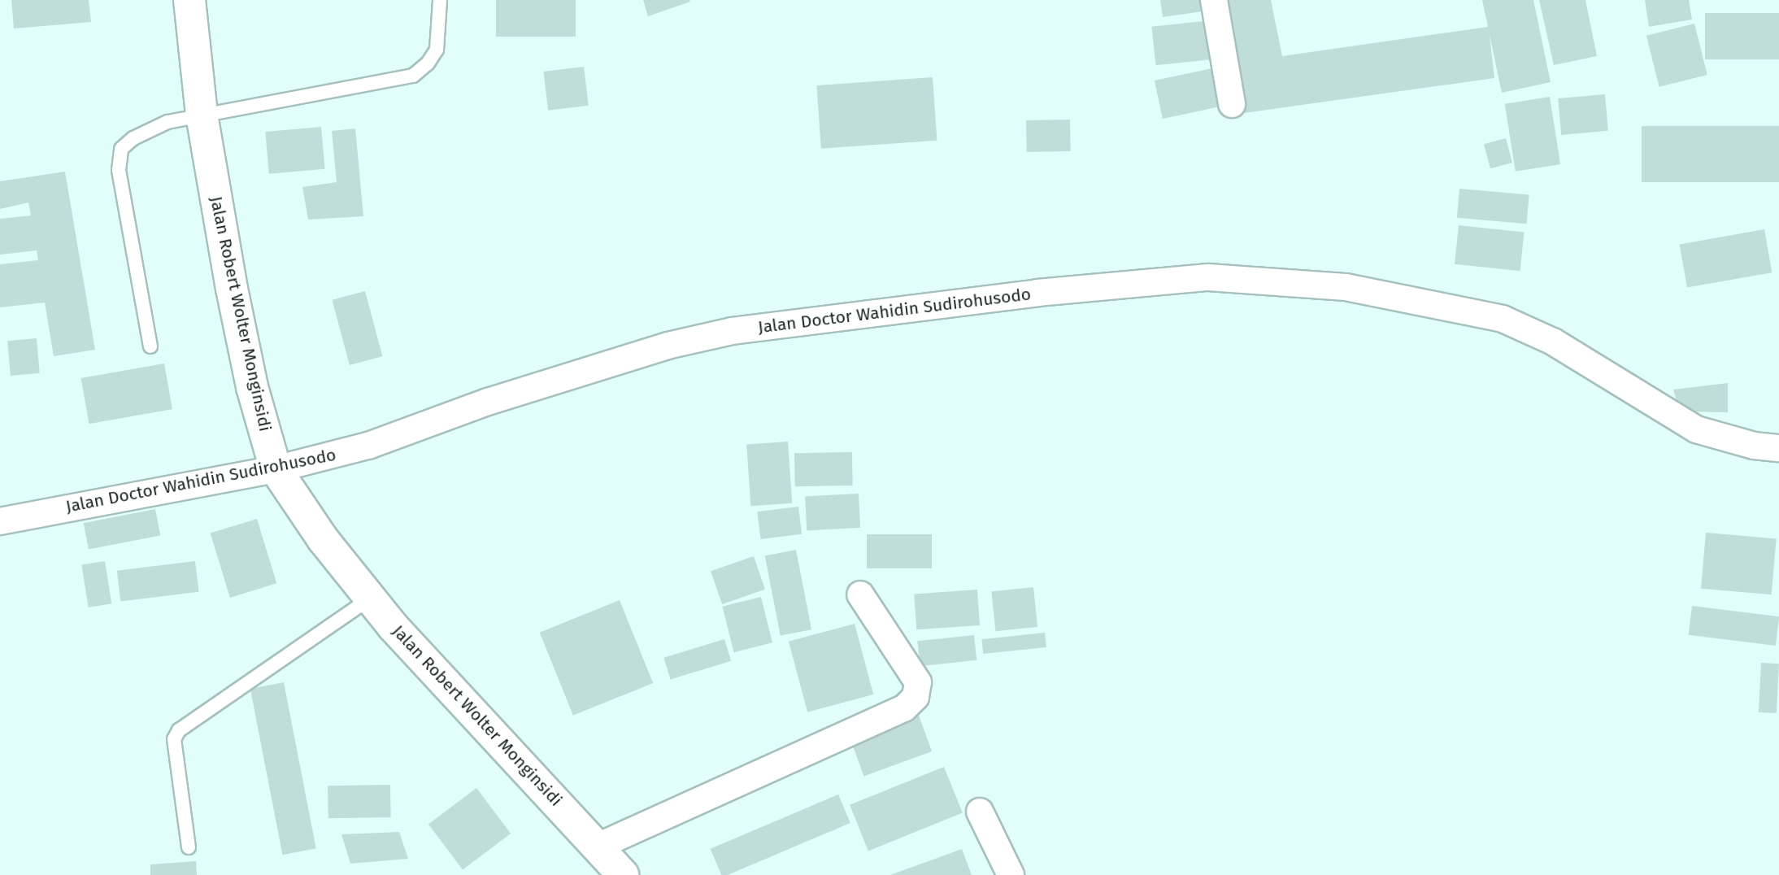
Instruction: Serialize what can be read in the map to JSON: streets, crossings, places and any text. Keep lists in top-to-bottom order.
{
  "streets": {
    "highway": ["Jalan Robert Wolter Monginsidi"],
    "street": ["Jalan Doctor Wahidin Sudirohusodo"]
  },
  "crossings": [
    ["Jalan Doctor Wahidin Sudirohusodo", "Jalan Robert Wolter Monginsidi"]
  ]
}
